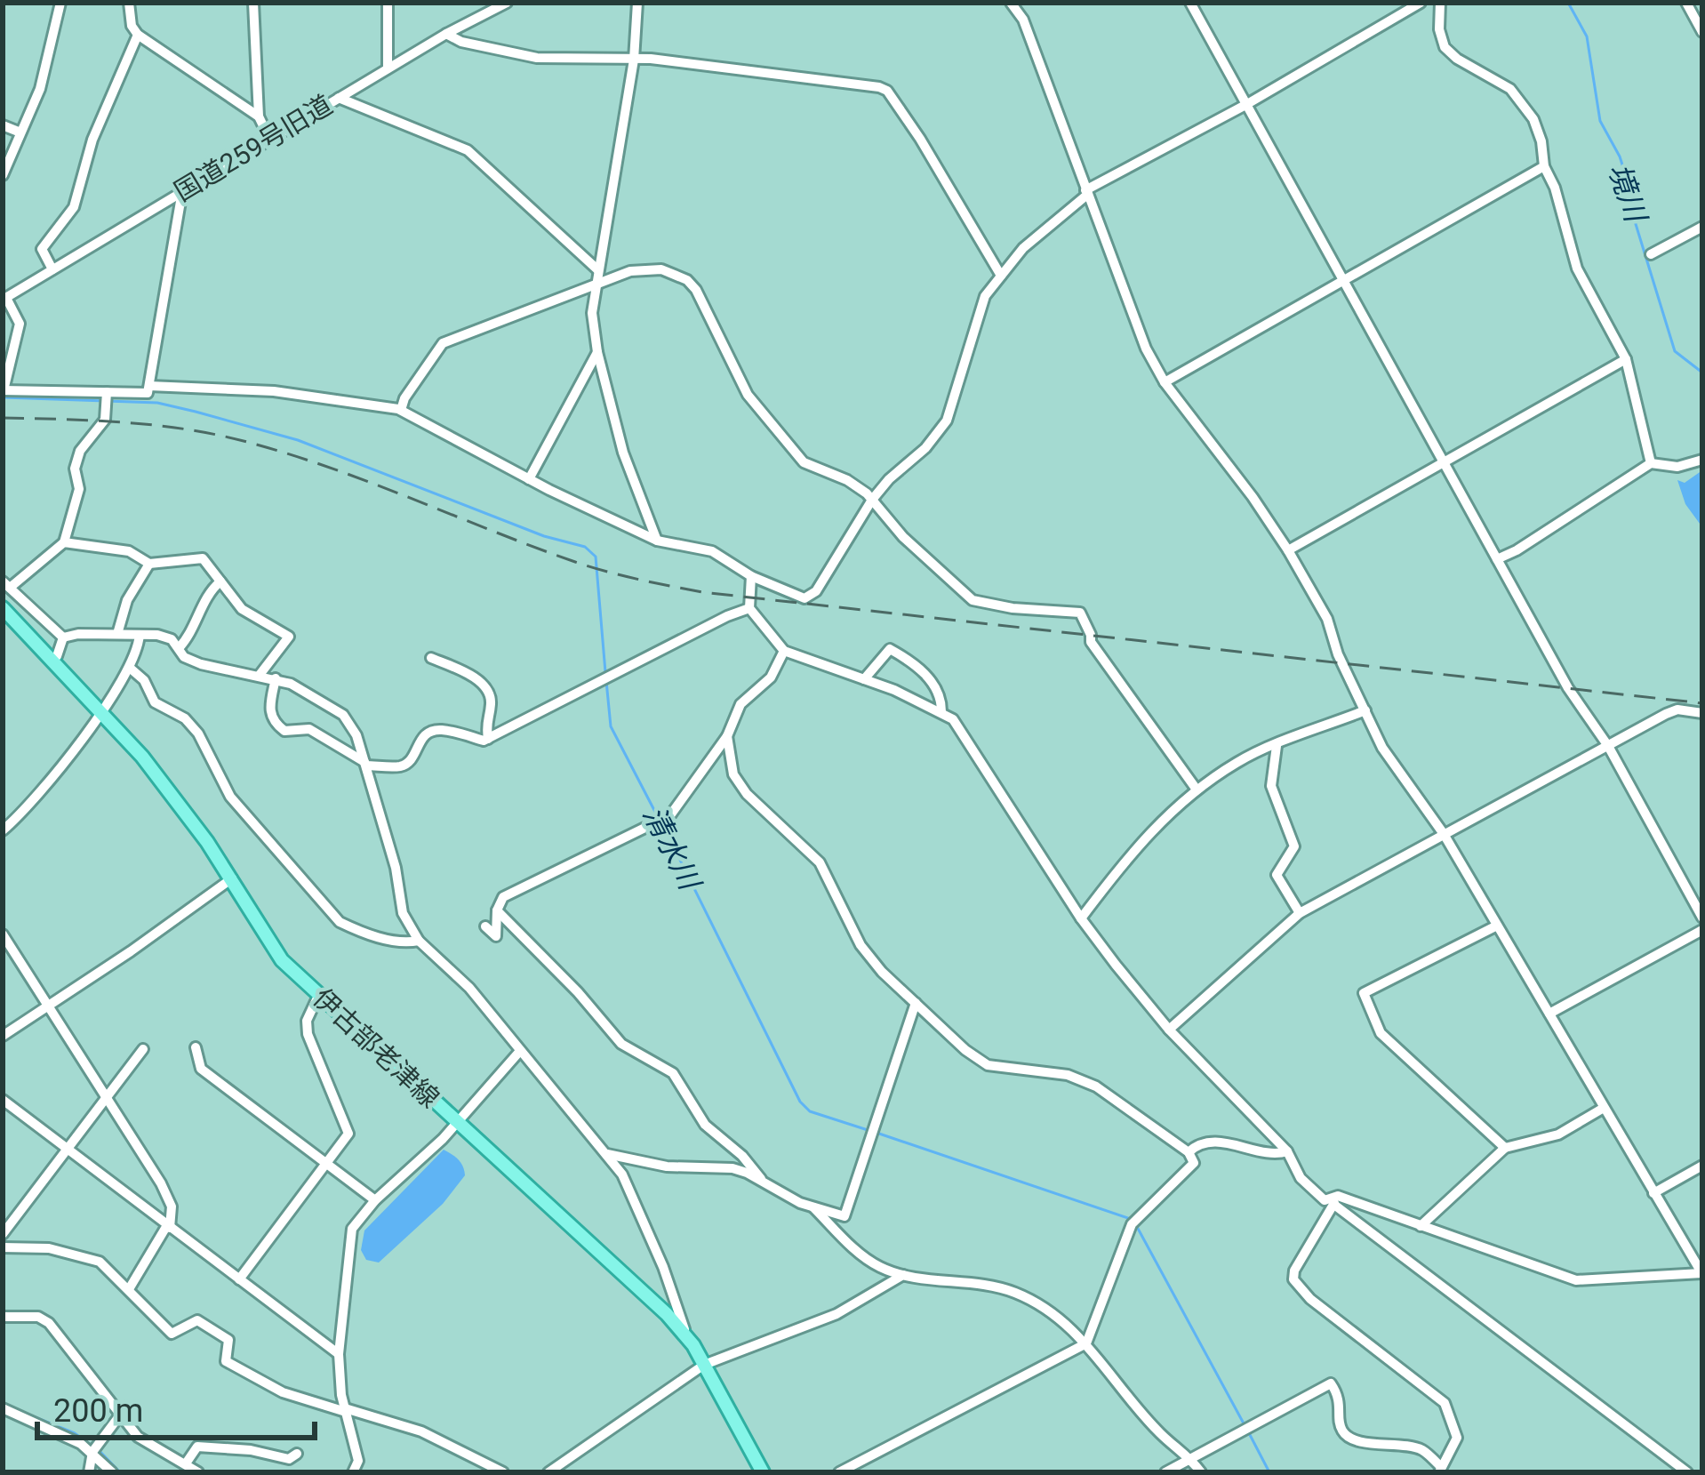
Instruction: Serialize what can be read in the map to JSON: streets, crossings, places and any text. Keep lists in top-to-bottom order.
{
  "streets": {
    "main road": ["伊古部老津線"],
    "street": ["国道259号旧道"]
  },
  "water": ["境川", "清水川"],
  "scale_bar": "200 m"
}
